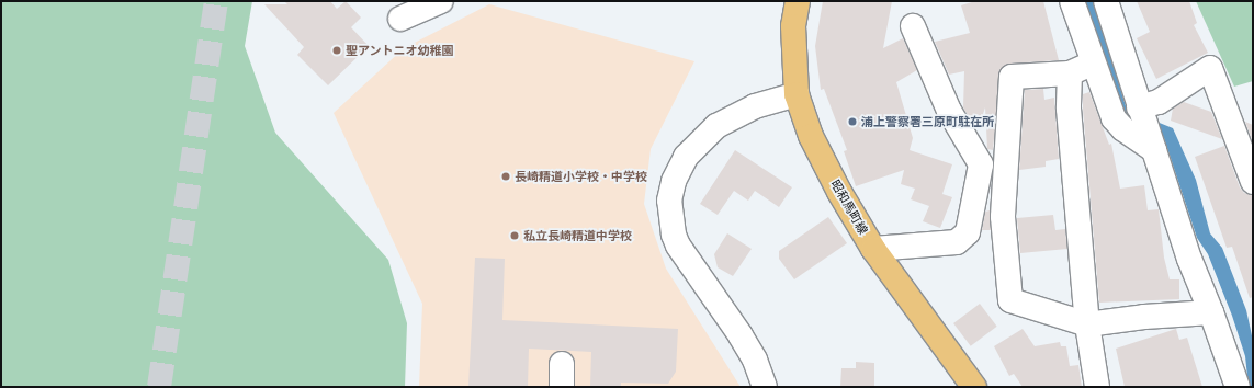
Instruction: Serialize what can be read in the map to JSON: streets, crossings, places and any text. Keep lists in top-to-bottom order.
{
  "streets": {
    "main road": ["昭和馬町線"]
  },
  "places": [
    "聖アントニオ幼稚園",
    "浦上警察署三原町駐在所",
    "長崎精道小学校・中学校",
    "私立長崎精道中学校"
  ]
}
